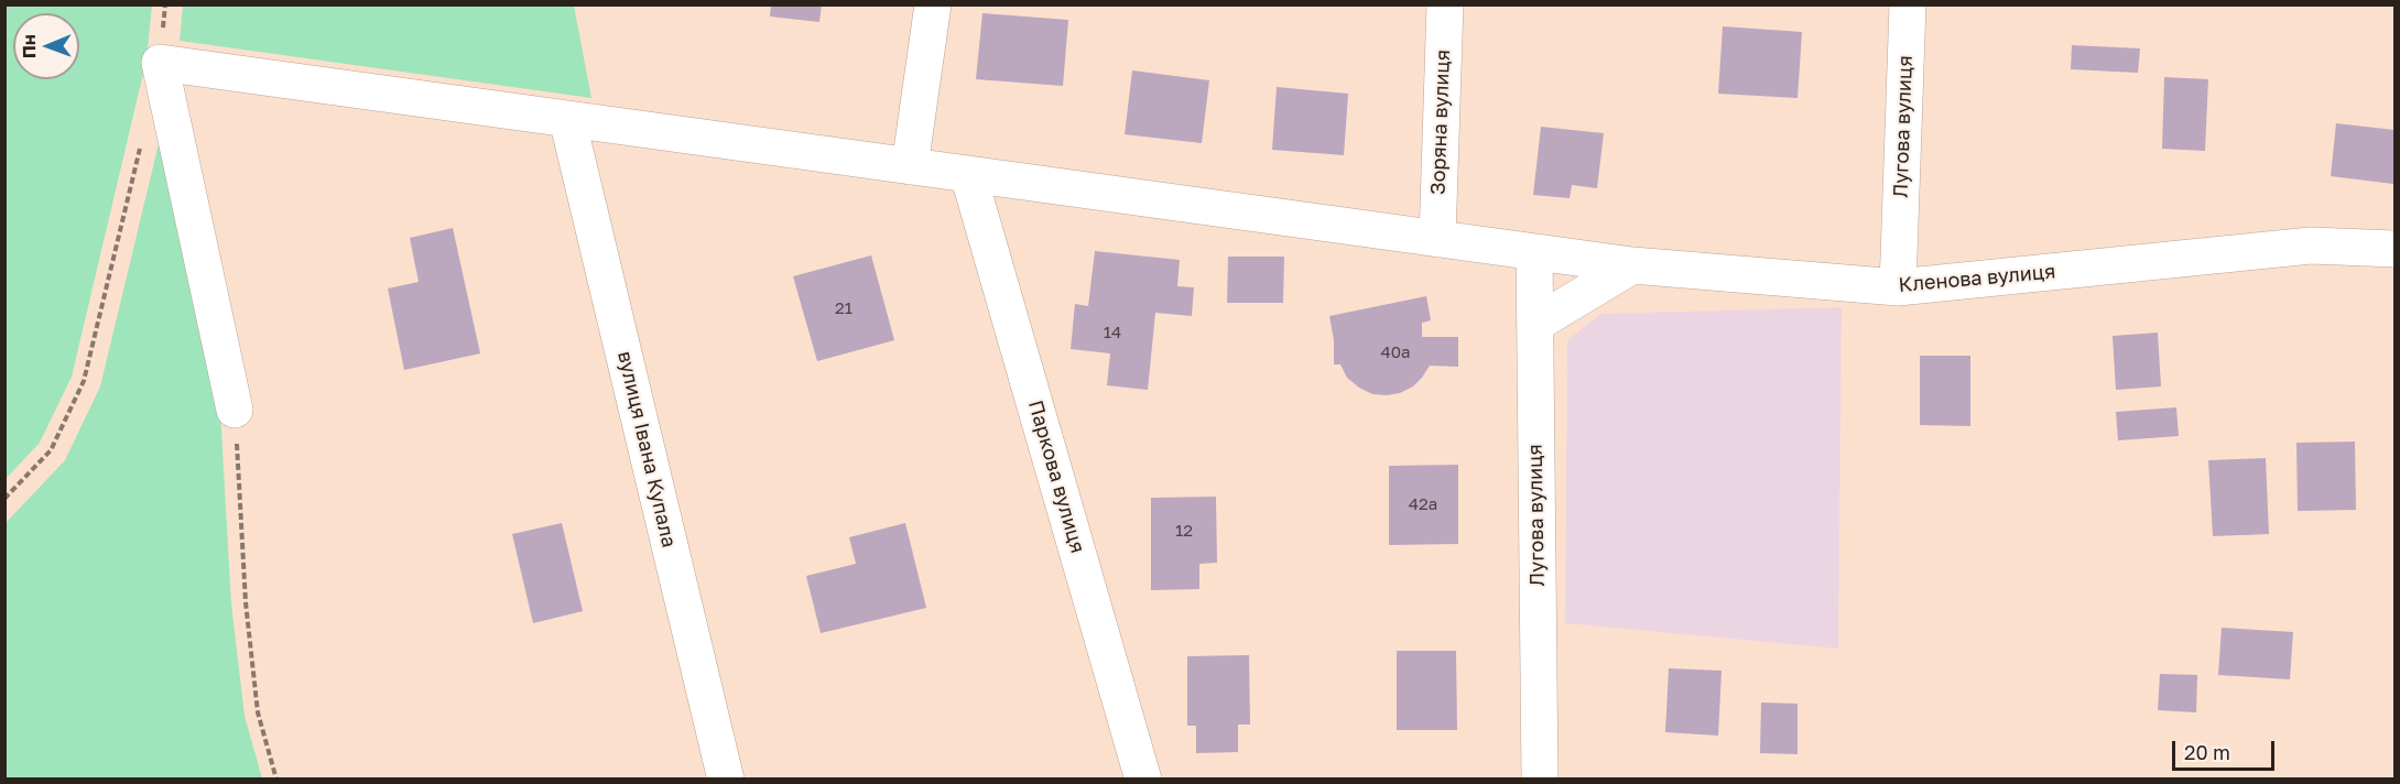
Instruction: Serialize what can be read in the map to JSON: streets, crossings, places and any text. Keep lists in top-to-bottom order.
{
  "streets": {
    "street": [
      "Зоряна вулиця",
      "Лугова вулиця",
      "Кленова вулиця",
      "вулиця Івана Купала",
      "Паркова вулиця"
    ]
  },
  "crossings": [
    ["Зоряна вулиця", "Кленова вулиця"],
    ["Лугова вулиця", "Кленова вулиця"],
    ["Кленова вулиця", "вулиця Івана Купала"],
    ["Кленова вулиця", "Паркова вулиця"]
  ],
  "house_numbers": [
    "21",
    "14",
    "40а",
    "42а",
    "12"
  ],
  "scale_bar": "20 m",
  "north": "left"
}
